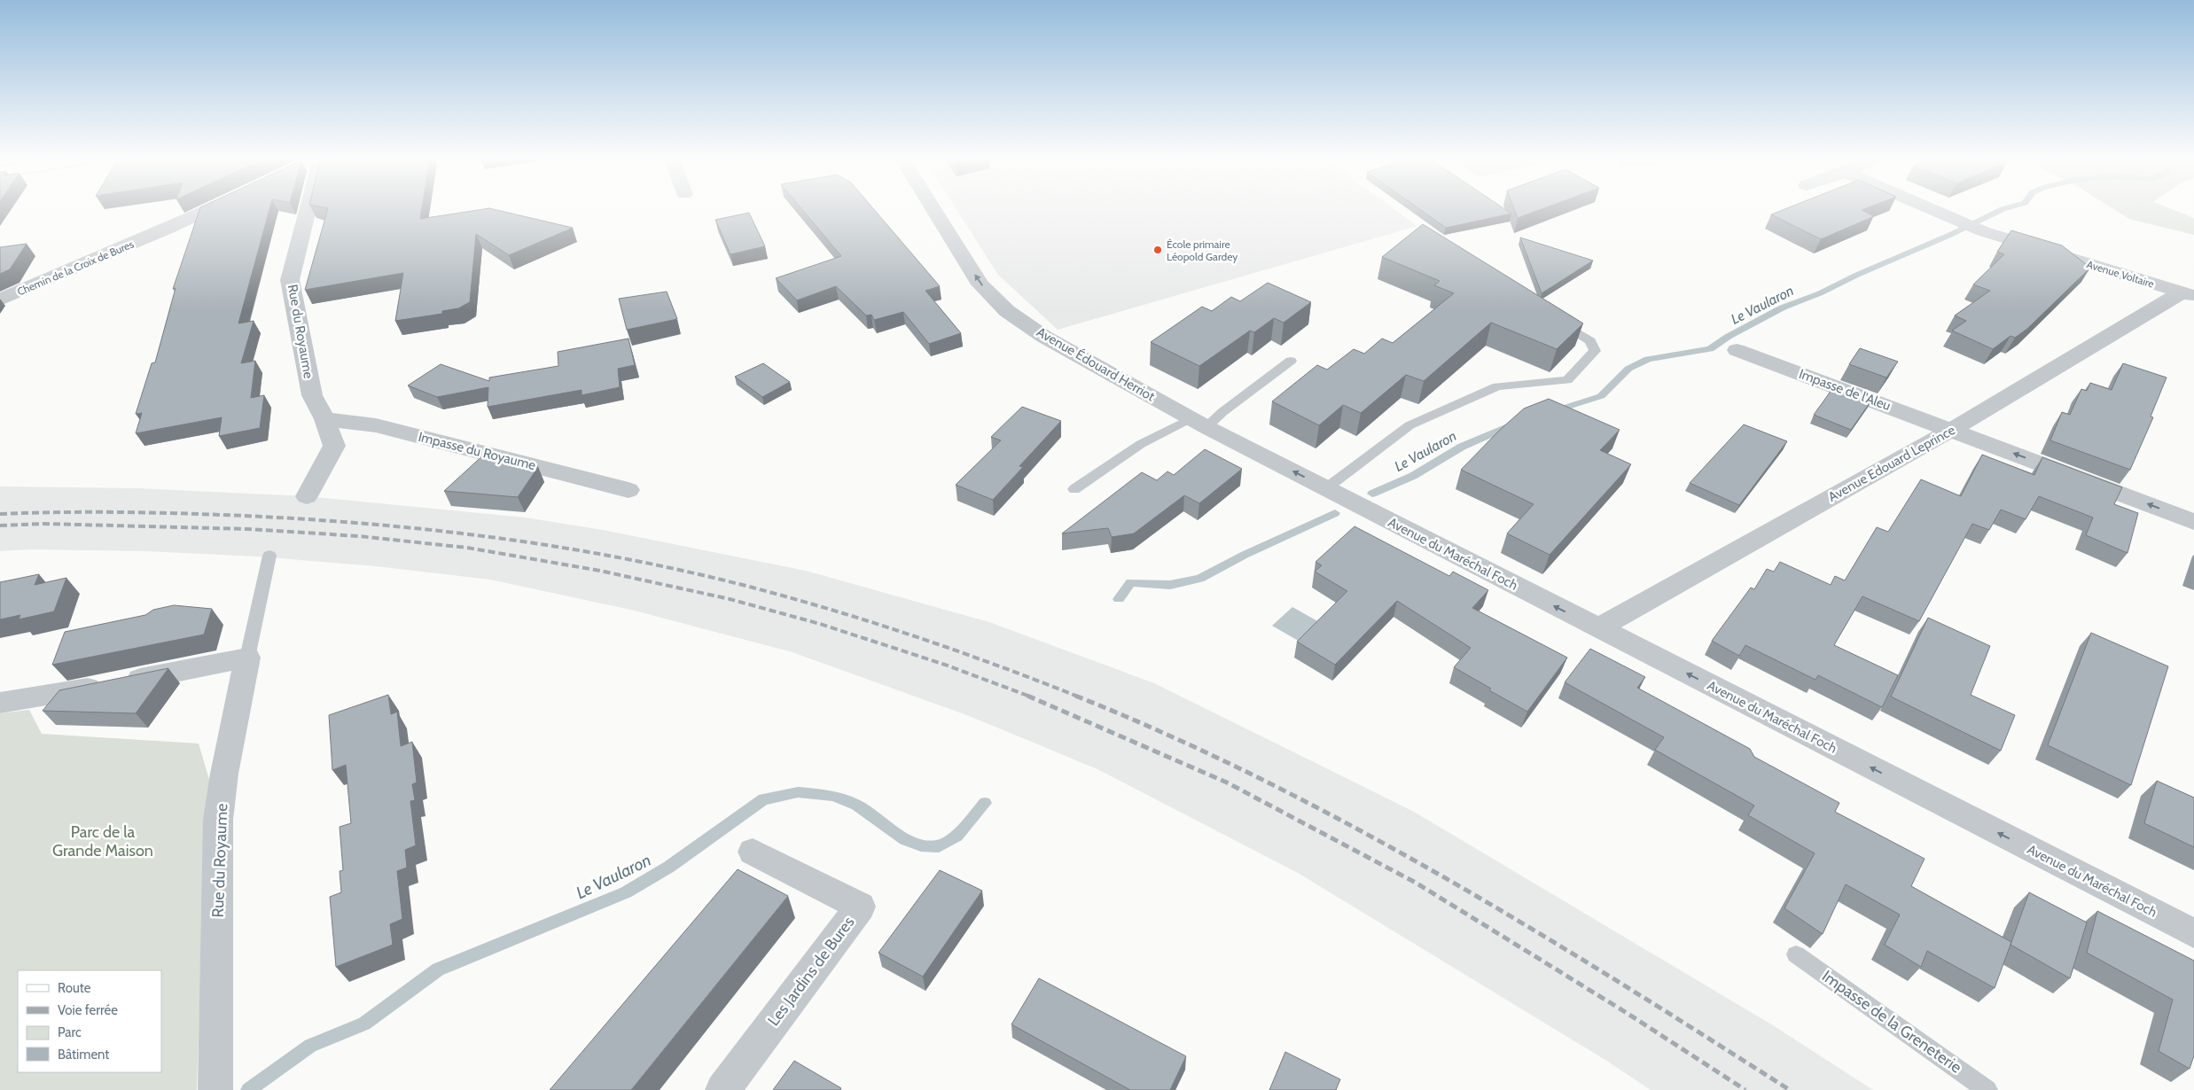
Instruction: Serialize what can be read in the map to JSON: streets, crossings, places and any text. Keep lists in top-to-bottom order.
{
  "streets": {
    "street": [
      "Chemin de la Croix de Bures",
      "Avenue Voltaire",
      "Rue du Royaume",
      "Avenue Édouard Herriot",
      "Impasse de l'Aleu",
      "Impasse du Royaume",
      "Avenue Edouard Leprince",
      "Avenue du Maréchal Foch",
      "Les Jardins de Bures"
    ],
    "lane": ["Impasse de la Greneterie"]
  },
  "crossings": [
    ["Avenue Voltaire", "Avenue Edouard Leprince"],
    ["Rue du Royaume", "Impasse du Royaume"],
    ["Avenue Édouard Herriot", "Avenue du Maréchal Foch"],
    ["Impasse de l'Aleu", "Avenue Edouard Leprince"],
    ["Avenue Edouard Leprince", "Avenue du Maréchal Foch"]
  ],
  "one_way": ["Avenue Édouard Herriot", "Impasse de l'Aleu", "Avenue du Maréchal Foch"],
  "water": ["Le Vaularon"],
  "parks": ["Parc de la Grande Maison"],
  "places": ["École primaire Léopold Gardey"],
  "legend": [
    "Route",
    "Voie ferrée",
    "Parc",
    "Bâtiment"
  ]
}
